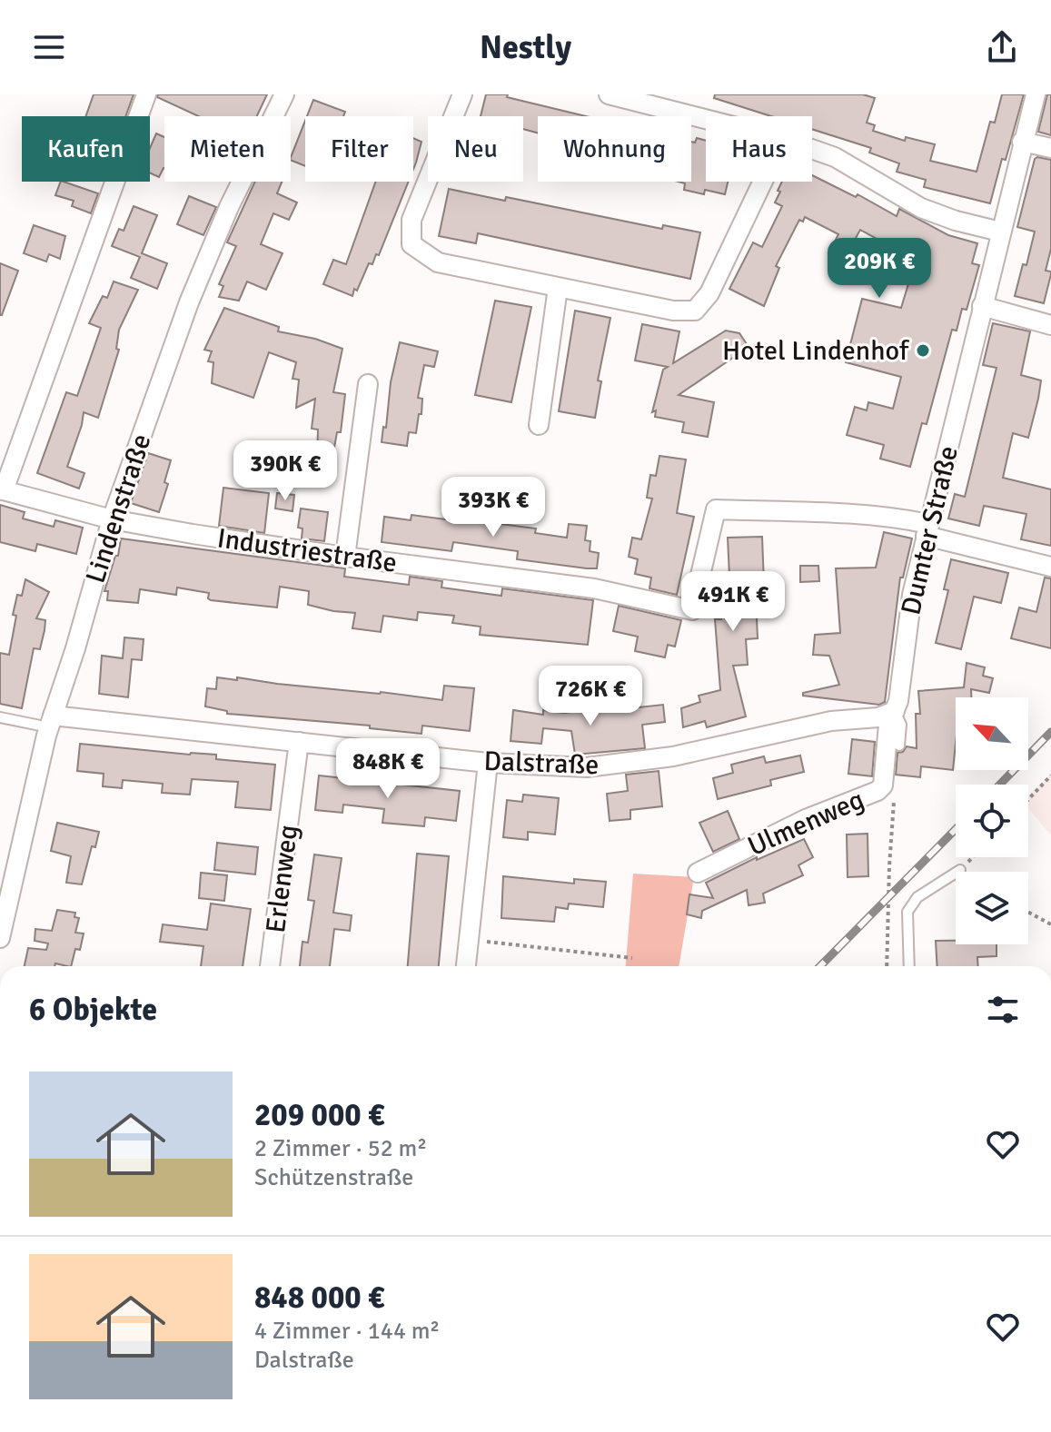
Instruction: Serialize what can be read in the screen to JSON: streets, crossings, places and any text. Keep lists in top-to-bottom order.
{
  "streets": {
    "street": [
      "Lindenstraße",
      "Dumter Straße",
      "Industriestraße",
      "Dalstraße",
      "Ulmenweg",
      "Erlenweg"
    ]
  },
  "crossings": [
    ["Lindenstraße", "Industriestraße"],
    ["Lindenstraße", "Dalstraße"],
    ["Dumter Straße", "Industriestraße"],
    ["Dumter Straße", "Dalstraße"],
    ["Dumter Straße", "Ulmenweg"],
    ["Dalstraße", "Ulmenweg"],
    ["Dalstraße", "Erlenweg"]
  ],
  "places": ["Hotel Lindenhof"],
  "north": "top left",
  "page": {
    "header": "Nestly",
    "chip": [
      "Kaufen",
      "Mieten",
      "Filter",
      "Neu",
      "Wohnung",
      "Haus"
    ],
    "price": [
      "209K €",
      "390K €",
      "393K €",
      "491K €",
      "726K €",
      "848K €"
    ],
    "heading": "6 Objekte",
    "list": [
      {
        "name": "209 000 €",
        "note": "2 Zimmer · 52 m² · Schützenstraße"
      },
      {
        "name": "848 000 €",
        "note": "4 Zimmer · 144 m² · Dalstraße"
      }
    ]
  }
}
